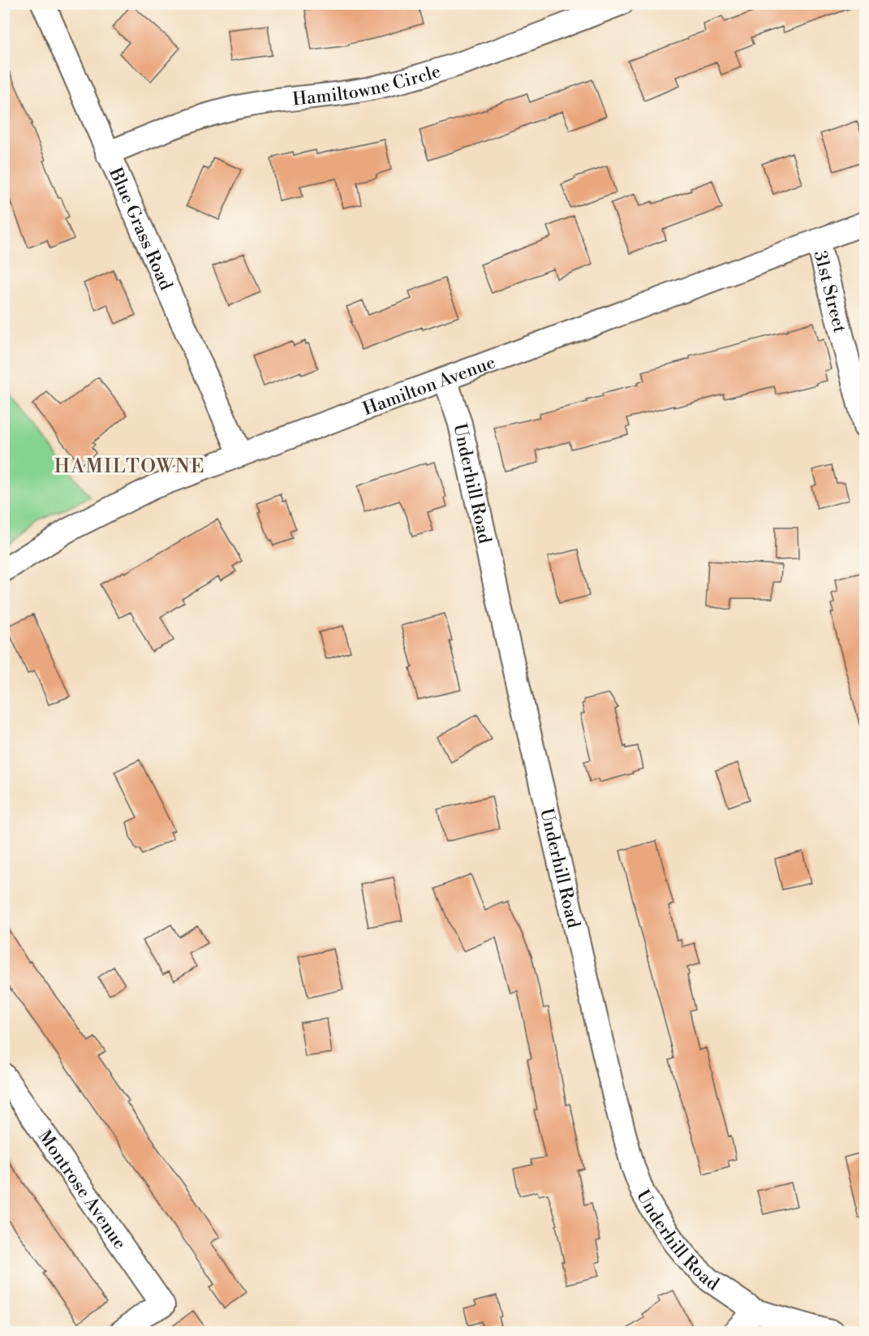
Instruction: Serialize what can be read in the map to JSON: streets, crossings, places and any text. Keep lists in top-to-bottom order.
{
  "streets": {
    "street": [
      "Hamiltowne Circle",
      "Blue Grass Road",
      "31st Street",
      "Hamilton Avenue",
      "Underhill Road",
      "Montrose Avenue"
    ]
  },
  "crossings": [
    ["Hamiltowne Circle", "Blue Grass Road"],
    ["Blue Grass Road", "Hamilton Avenue"],
    ["31st Street", "Hamilton Avenue"],
    ["Hamilton Avenue", "Underhill Road"]
  ],
  "districts": ["HAMILTOWNE"]
}
